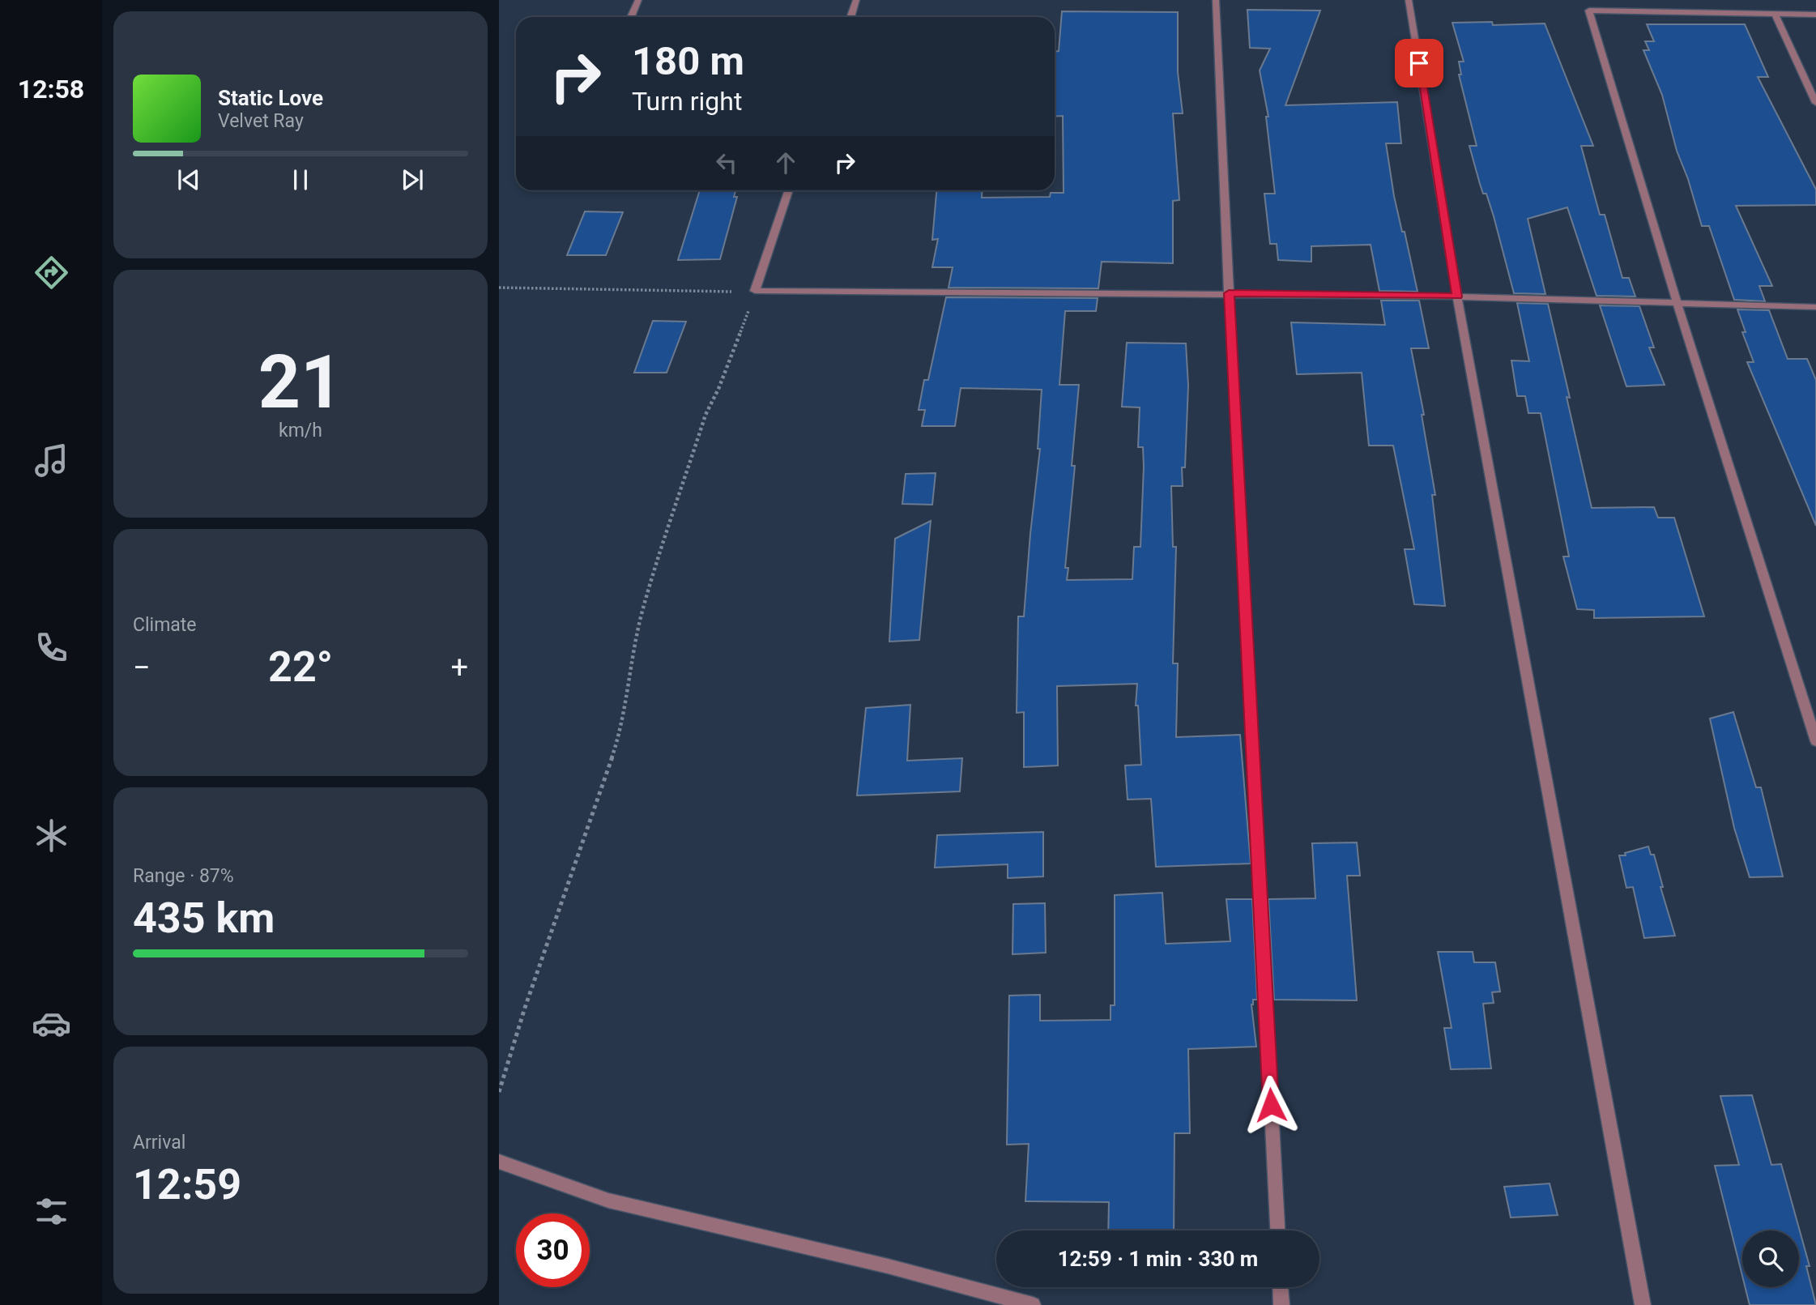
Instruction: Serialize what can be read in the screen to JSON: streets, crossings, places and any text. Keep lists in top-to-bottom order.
{
  "page": {
    "tabs": "12:58",
    "turn": ["180 m", "Turn right"],
    "song": ["Static Love", "Velvet Ray"],
    "tile": [
      ["21", "km/h"],
      "Climate",
      ["Range · 87%", "435 km"],
      ["Arrival", "12:59"]
    ],
    "heat": ["−", "22°", "+"],
    "limit": "30",
    "trip": "12:59 · 1 min · 330 m"
  }
}
